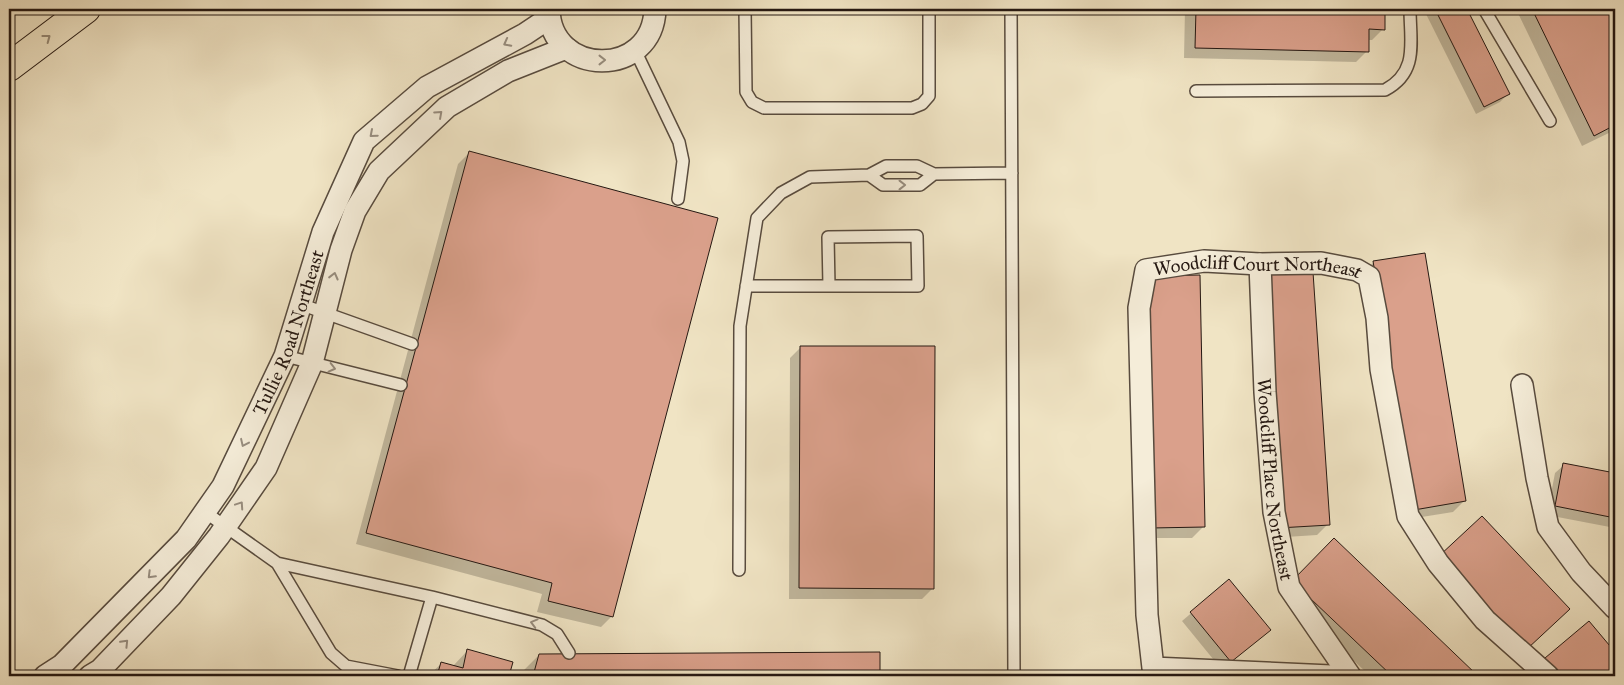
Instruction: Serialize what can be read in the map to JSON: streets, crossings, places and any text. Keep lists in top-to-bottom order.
{
  "streets": {
    "street": ["Woodcliff Court Northeast", "Tullie Road Northeast", "Woodcliff Place Northeast"]
  },
  "crossings": [
    ["Woodcliff Court Northeast", "Woodcliff Place Northeast"]
  ]
}
